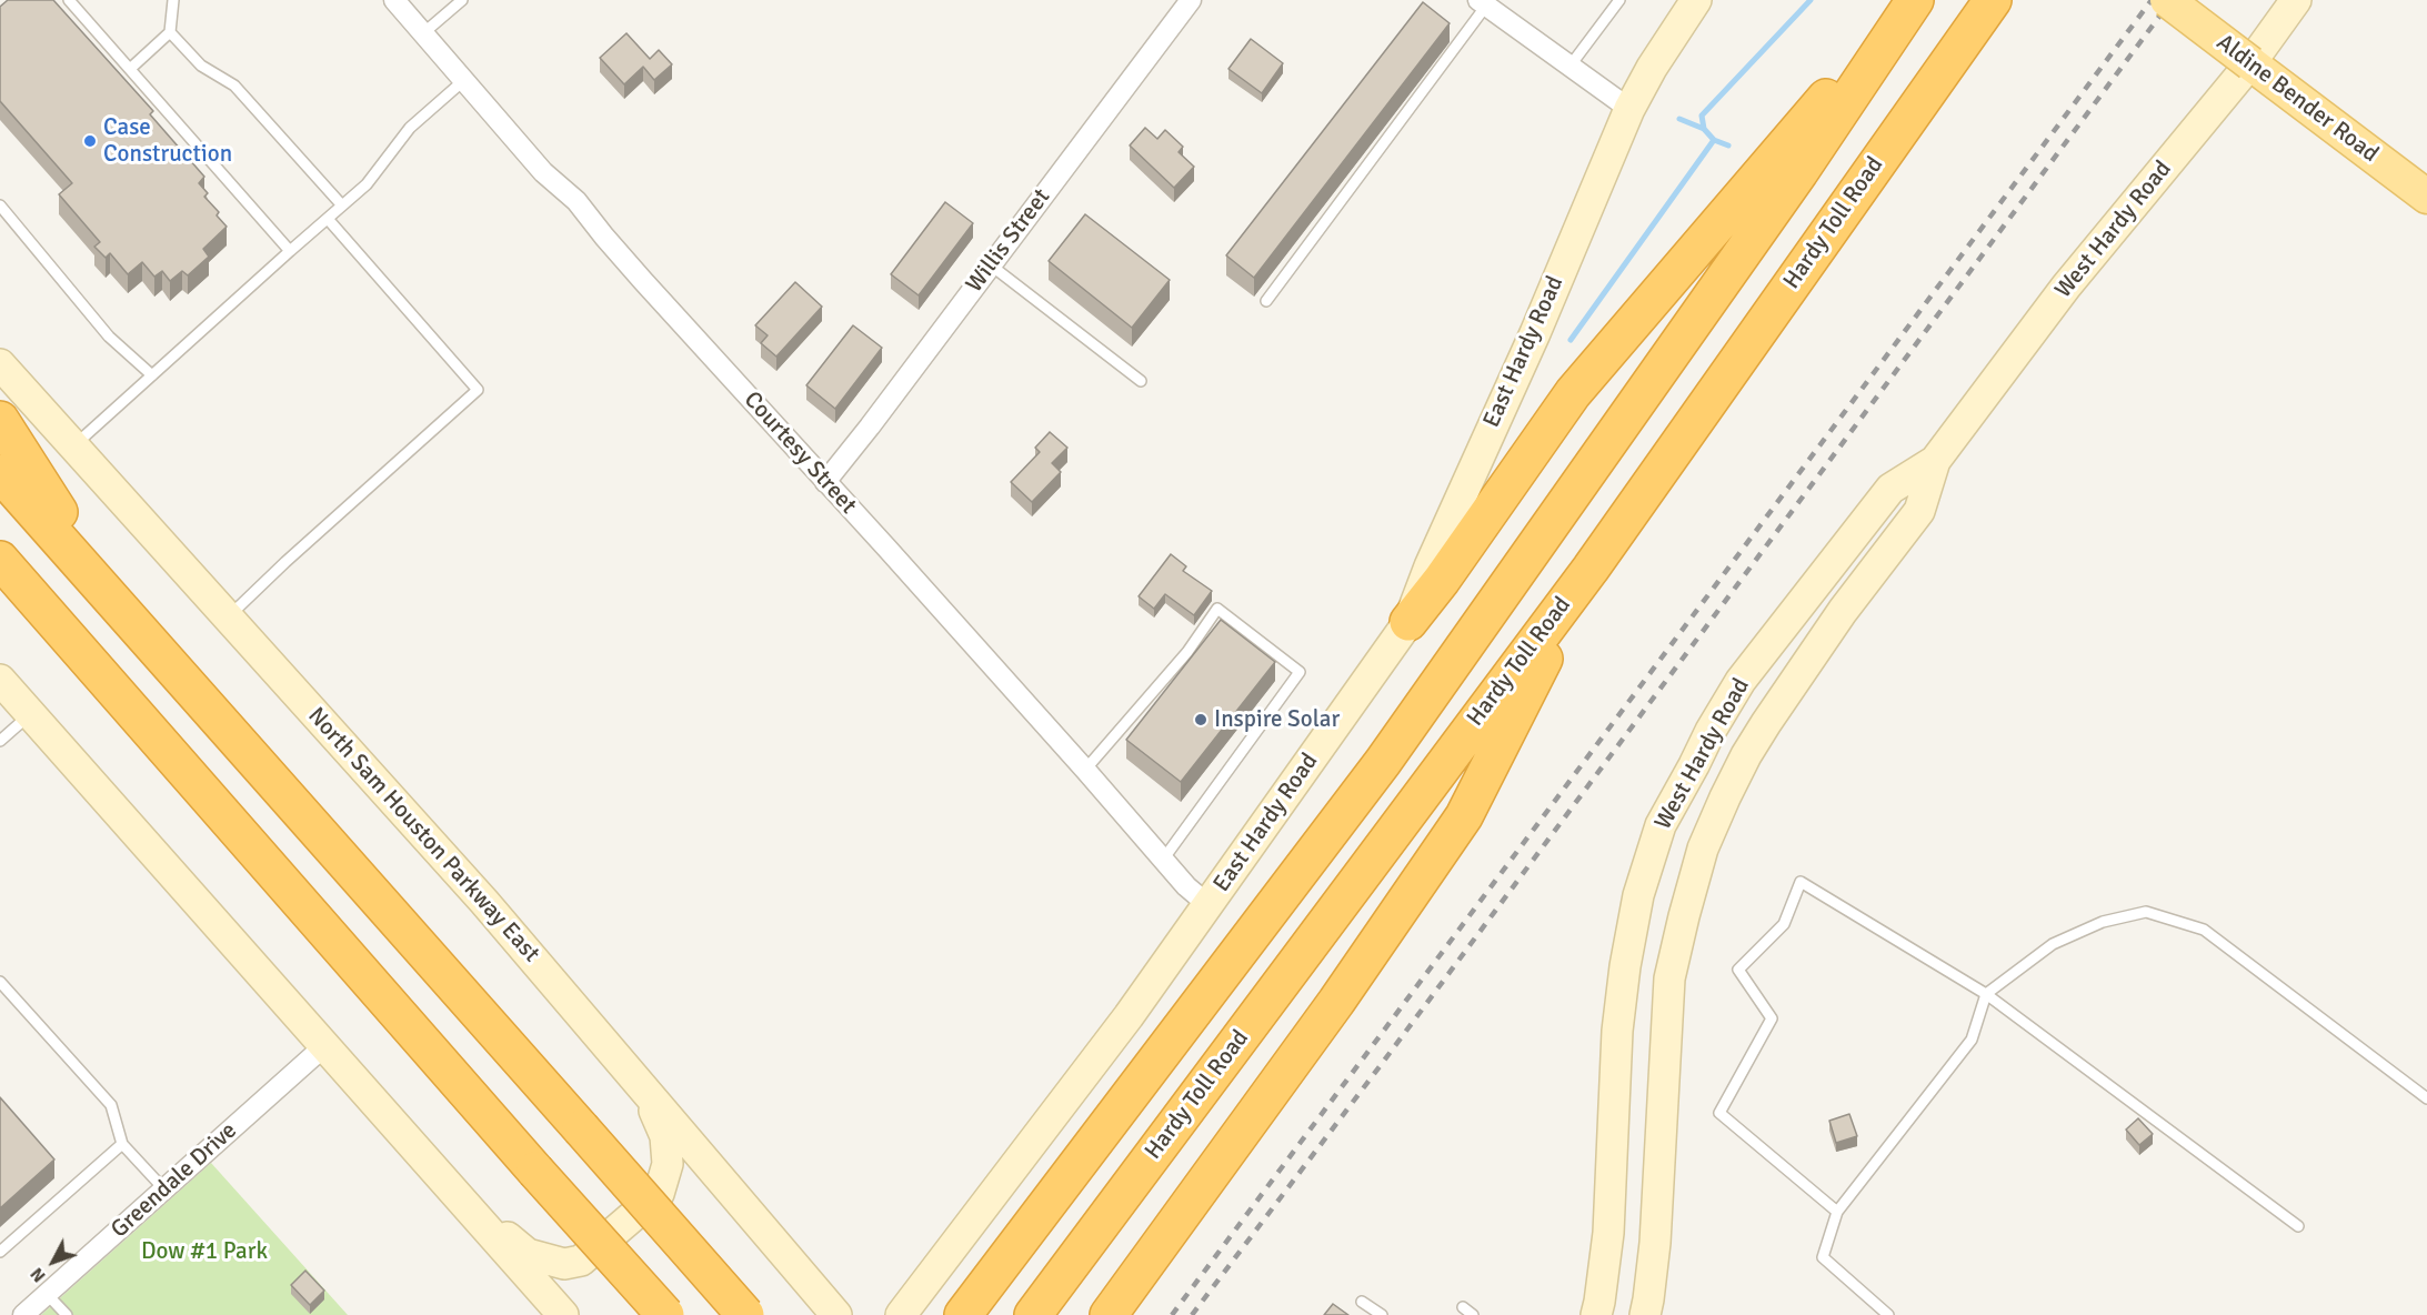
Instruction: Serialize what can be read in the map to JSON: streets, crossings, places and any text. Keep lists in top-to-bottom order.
{
  "streets": {
    "highway": ["Hardy Toll Road"],
    "main road": [
      "Aldine Bender Road",
      "West Hardy Road",
      "East Hardy Road",
      "North Sam Houston Parkway East"
    ],
    "street": ["Willis Street", "Courtesy Street", "Greendale Drive"]
  },
  "crossings": [
    ["Aldine Bender Road", "West Hardy Road"],
    ["Willis Street", "Courtesy Street"],
    ["East Hardy Road", "Courtesy Street"]
  ],
  "parks": ["Dow #1 Park"],
  "places": ["Case Construction", "Inspire Solar"],
  "north": "bottom left"
}
